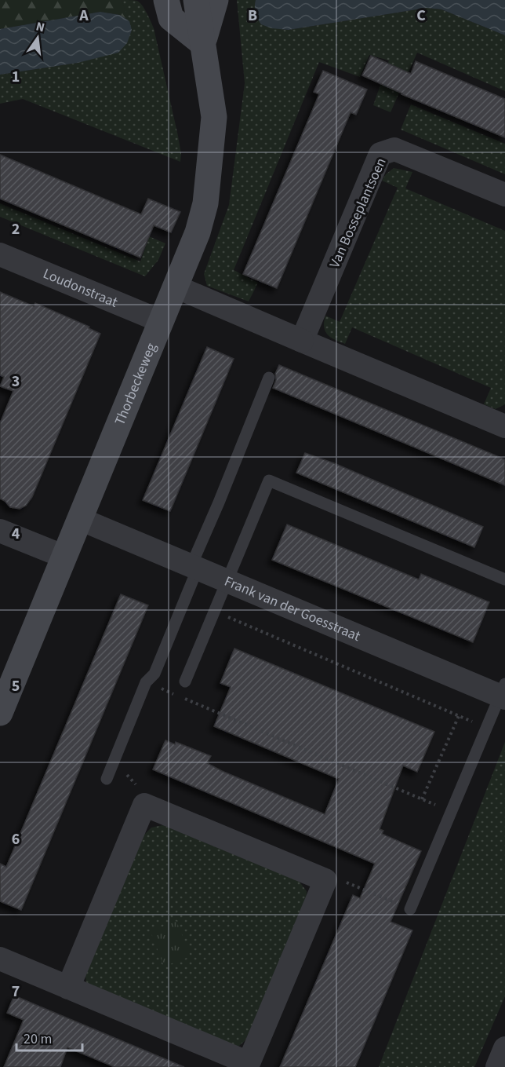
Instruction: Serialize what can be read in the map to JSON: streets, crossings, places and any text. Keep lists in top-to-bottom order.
{
  "streets": {
    "street": [
      "Van Bosseplantsoen",
      "Loudonstraat",
      "Thorbeckeweg",
      "Frank van der Goesstraat"
    ]
  },
  "crossings": [
    ["Loudonstraat", "Thorbeckeweg"],
    ["Thorbeckeweg", "Frank van der Goesstraat"]
  ],
  "scale_bar": "20 m",
  "north": "top",
  "grid": {
    "columns": ["A", "B", "C"],
    "rows": [
      "1",
      "2",
      "3",
      "4",
      "5",
      "6",
      "7"
    ]
  }
}
